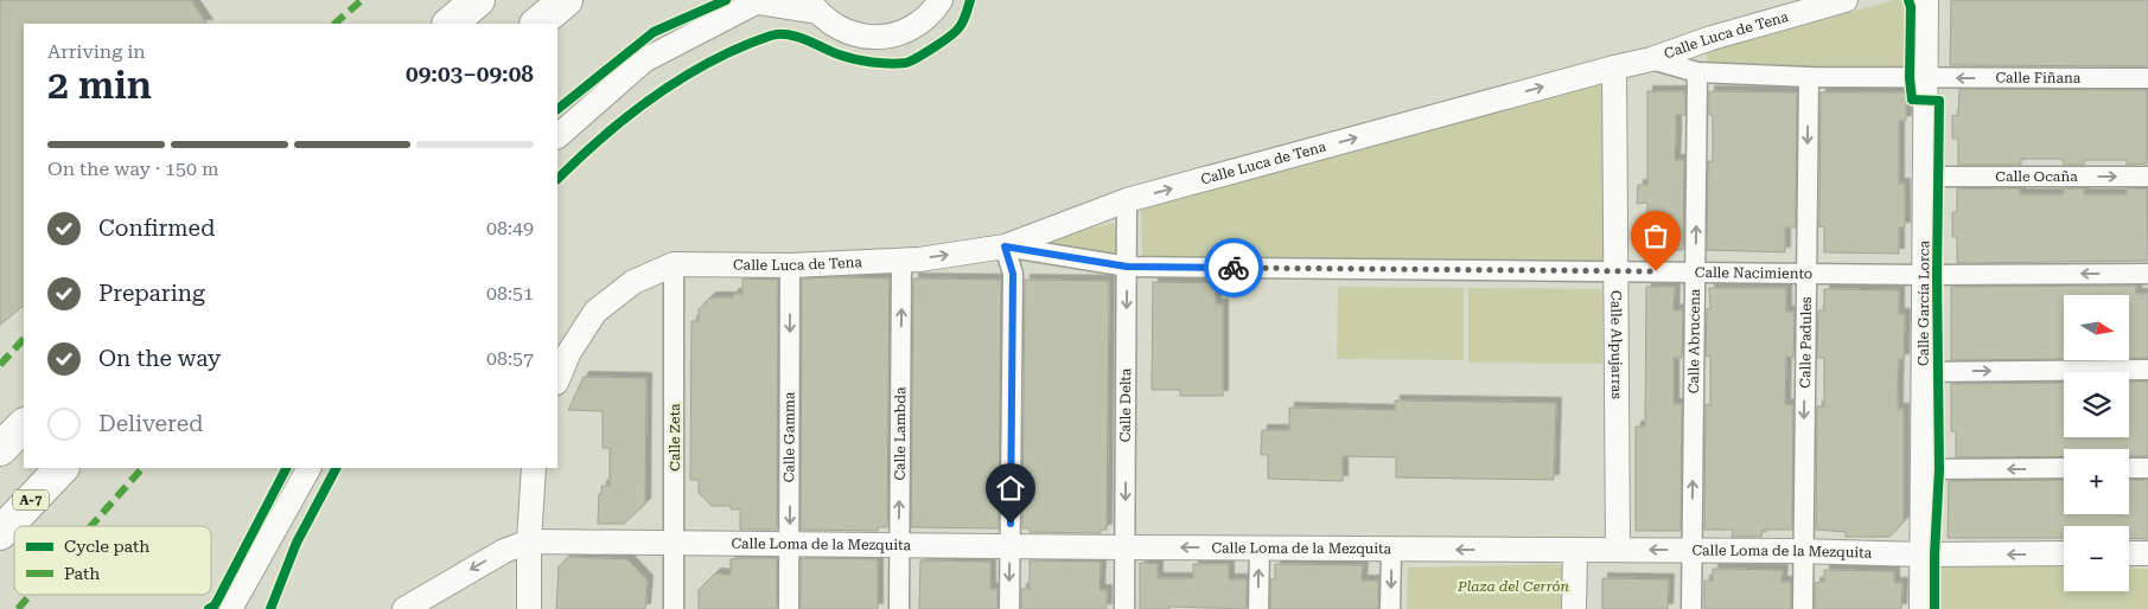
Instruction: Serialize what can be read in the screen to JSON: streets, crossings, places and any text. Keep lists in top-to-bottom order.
{
  "streets": {
    "highway": ["A-7"],
    "street": [
      "Calle Luca de Tena",
      "Calle Fiñana",
      "Calle Ocaña",
      "Calle Nacimiento",
      "Calle García Lorca",
      "Calle Abrucena",
      "Calle Padules",
      "Calle Alpujarras",
      "Calle Delta",
      "Calle Lambda",
      "Calle Zeta",
      "Calle Gamma",
      "Calle Loma de la Mezquita"
    ]
  },
  "crossings": [
    ["Calle Luca de Tena", "Calle Fiñana"],
    ["Calle Luca de Tena", "Calle Nacimiento"],
    ["Calle Luca de Tena", "Calle Alpujarras"],
    ["Calle Luca de Tena", "Calle Delta"],
    ["Calle Luca de Tena", "Calle Lambda"],
    ["Calle Luca de Tena", "Calle Zeta"],
    ["Calle Luca de Tena", "Calle Gamma"],
    ["Calle Fiñana", "Calle García Lorca"],
    ["Calle Fiñana", "Calle Abrucena"],
    ["Calle Fiñana", "Calle Padules"],
    ["Calle Ocaña", "Calle García Lorca"],
    ["Calle Nacimiento", "Calle García Lorca"],
    ["Calle Nacimiento", "Calle Abrucena"],
    ["Calle Nacimiento", "Calle Padules"],
    ["Calle Nacimiento", "Calle Alpujarras"],
    ["Calle Nacimiento", "Calle Delta"],
    ["Calle García Lorca", "Calle Loma de la Mezquita"],
    ["Calle Abrucena", "Calle Loma de la Mezquita"],
    ["Calle Padules", "Calle Loma de la Mezquita"],
    ["Calle Alpujarras", "Calle Loma de la Mezquita"],
    ["Calle Delta", "Calle Loma de la Mezquita"],
    ["Calle Lambda", "Calle Loma de la Mezquita"],
    ["Calle Zeta", "Calle Loma de la Mezquita"],
    ["Calle Gamma", "Calle Loma de la Mezquita"]
  ],
  "one_way": [
    "Calle Luca de Tena",
    "Calle Fiñana",
    "Calle Ocaña",
    "Calle Abrucena",
    "Calle Padules",
    "Calle Gamma"
  ],
  "parks": ["Plaza del Cerrón"],
  "legend": ["Cycle path", "Path"],
  "north": "right",
  "page": {
    "heading": ["2 min", "Arriving in", "09:03–09:08"],
    "bar": "On the way · 150 m",
    "list": [
      ["Confirmed", "08:49"],
      ["Preparing", "08:51"],
      ["On the way", "08:57"],
      "Delivered"
    ],
    "map_buttons": ["+", "−"]
  }
}
